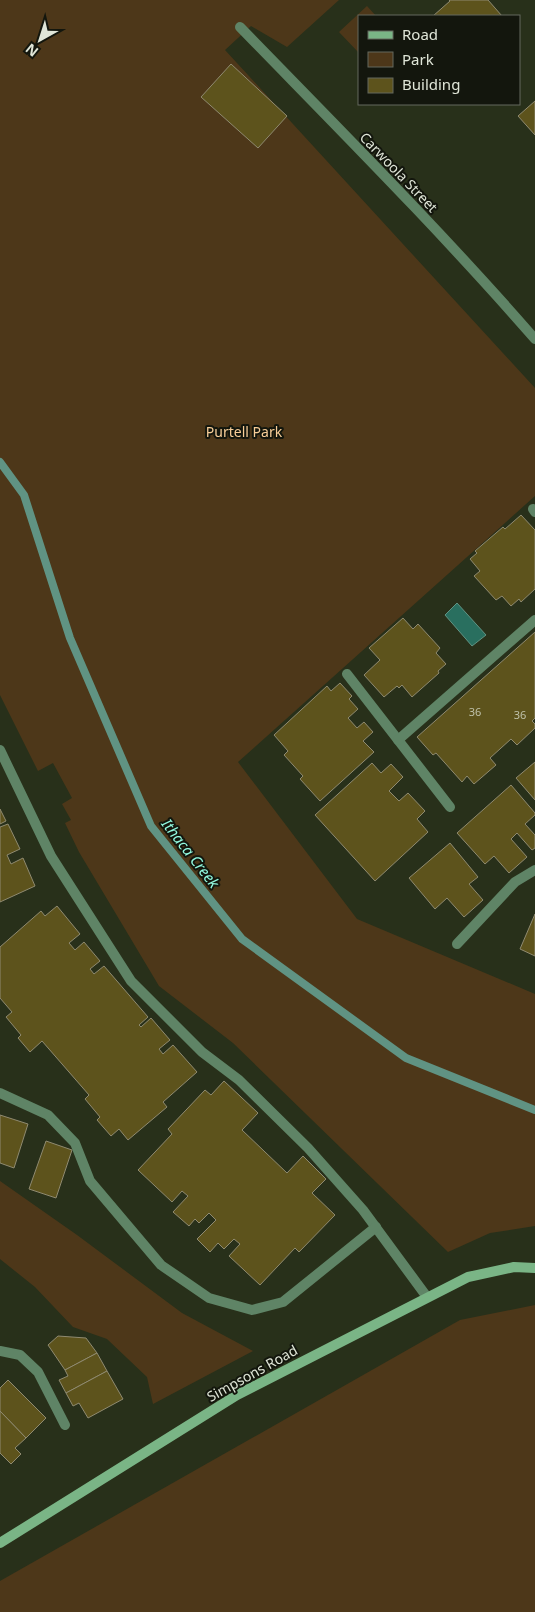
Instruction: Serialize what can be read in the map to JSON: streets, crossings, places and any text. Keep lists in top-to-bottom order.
{
  "streets": {
    "main road": ["Simpsons Road"],
    "street": ["Carwoola Street"]
  },
  "water": ["Ithaca Creek"],
  "parks": ["Purtell Park"],
  "house_numbers": ["36", "36"],
  "legend": ["Road", "Park", "Building"],
  "north": "bottom left"
}
